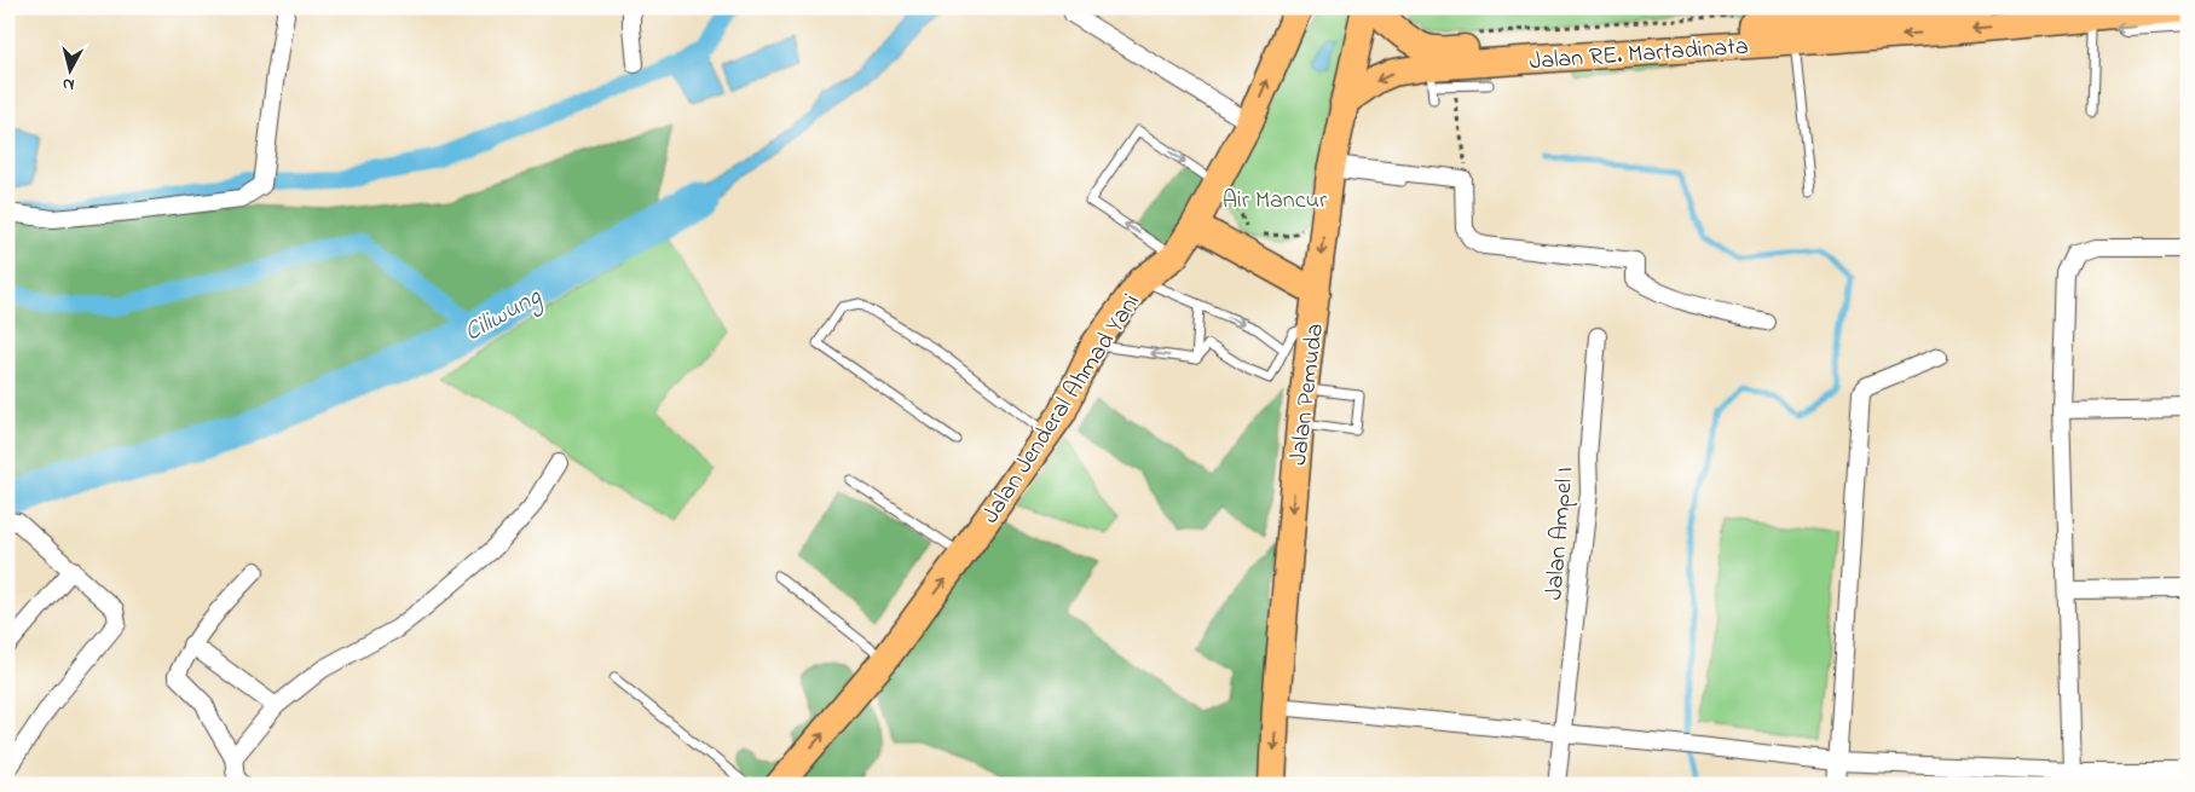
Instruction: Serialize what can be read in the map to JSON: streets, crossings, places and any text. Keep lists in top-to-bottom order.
{
  "streets": {
    "main road": ["Jalan RE. Martadinata", "Jalan Pemuda", "Jalan Jenderal Ahmad Yani"],
    "street": ["Jalan Ampel I"]
  },
  "crossings": [
    ["Jalan RE. Martadinata", "Jalan Pemuda"]
  ],
  "one_way": ["Jalan Pemuda", "Jalan Jenderal Ahmad Yani"],
  "water": ["Ciliwung"],
  "parks": ["Air Mancur"],
  "north": "bottom"
}
